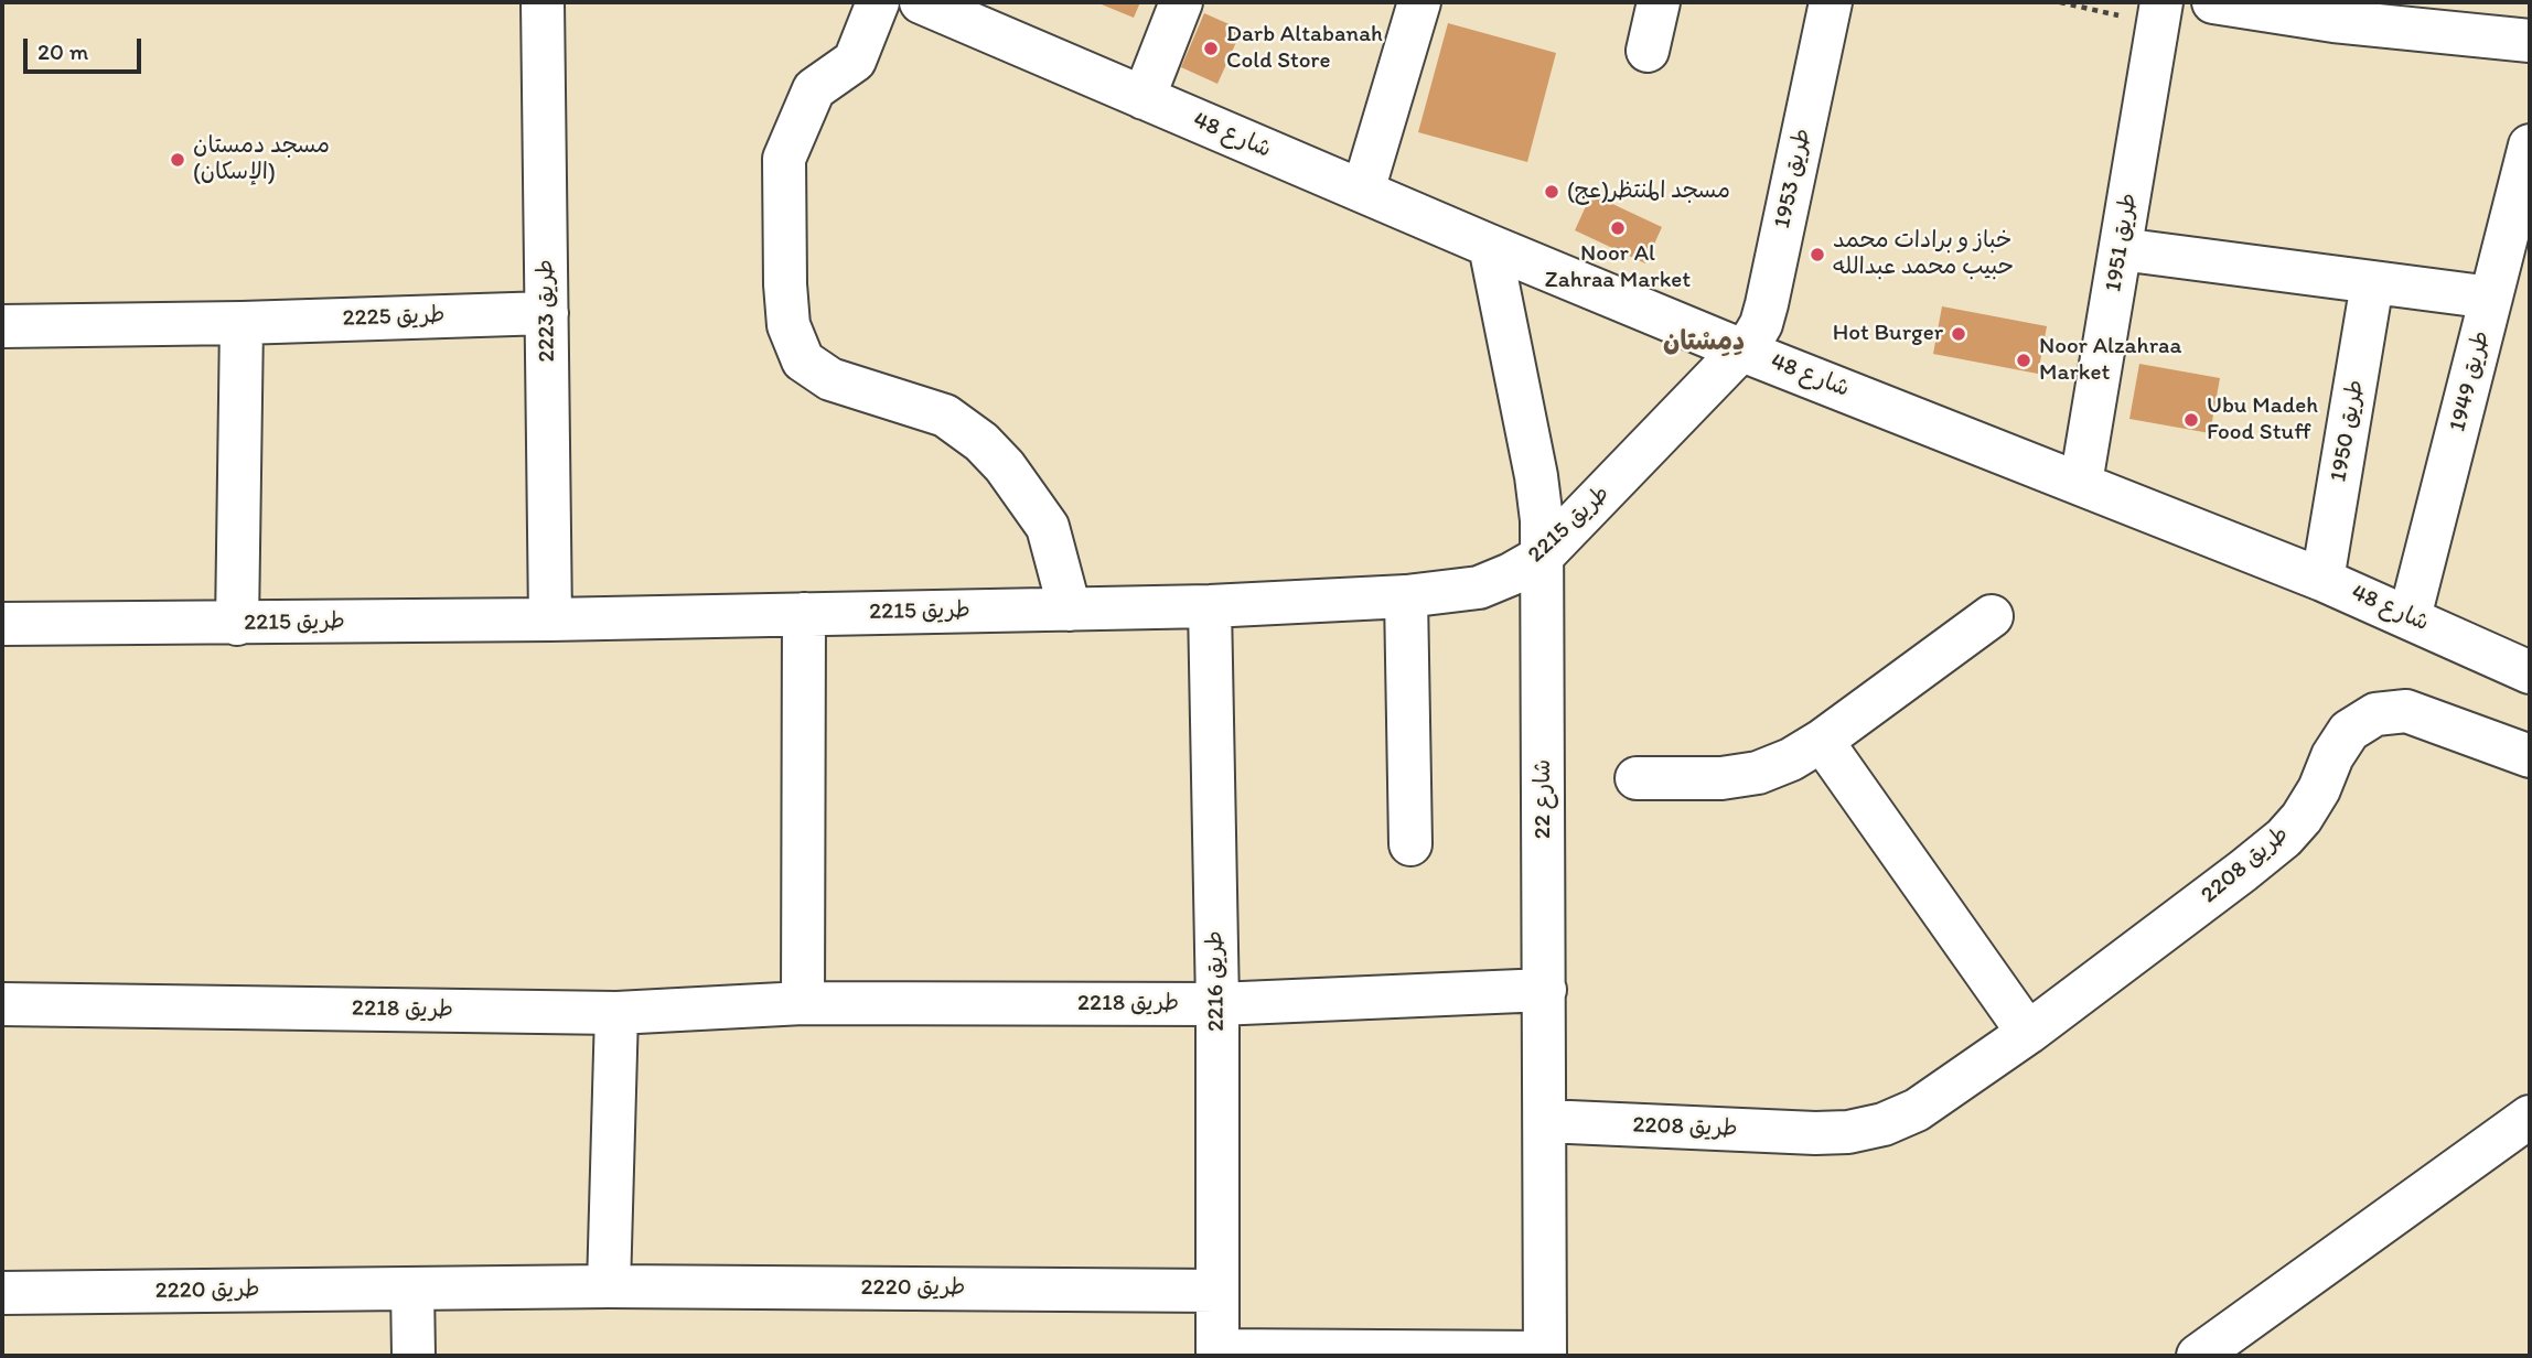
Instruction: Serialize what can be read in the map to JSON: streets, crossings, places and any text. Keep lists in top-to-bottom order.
{
  "streets": {
    "street": [
      "شارع 48",
      "طريق 1953",
      "طريق 1951",
      "طريق 2223",
      "طريق 2225",
      "طريق 1949",
      "طريق 1950",
      "طريق 2215",
      "شارع 22",
      "طريق 2208",
      "طريق 2216",
      "طريق 2218",
      "طريق 2220"
    ]
  },
  "crossings": [
    ["شارع 48", "طريق 1953"],
    ["شارع 48", "طريق 1951"],
    ["شارع 48", "طريق 1949"],
    ["شارع 48", "طريق 1950"],
    ["شارع 48", "طريق 2215"],
    ["شارع 48", "شارع 22"],
    ["طريق 1953", "طريق 2215"],
    ["طريق 2223", "طريق 2225"],
    ["طريق 2223", "طريق 2215"],
    ["طريق 2215", "شارع 22"],
    ["طريق 2215", "طريق 2216"],
    ["شارع 22", "طريق 2208"],
    ["شارع 22", "طريق 2218"],
    ["طريق 2216", "طريق 2218"],
    ["طريق 2216", "طريق 2220"]
  ],
  "districts": ["دِمِسْتان"],
  "places": [
    "Darb Altabanah Cold Store",
    "مسجد دمستان (الإسكان)",
    "مسجد المنتظر(عج)",
    "Noor Al Zahraa Market",
    "خباز و برادات محمد حبيب محمد عبدالله",
    "Hot Burger",
    "Noor Alzahraa Market",
    "Ubu Madeh Food Stuff"
  ],
  "scale_bar": "20 m"
}
